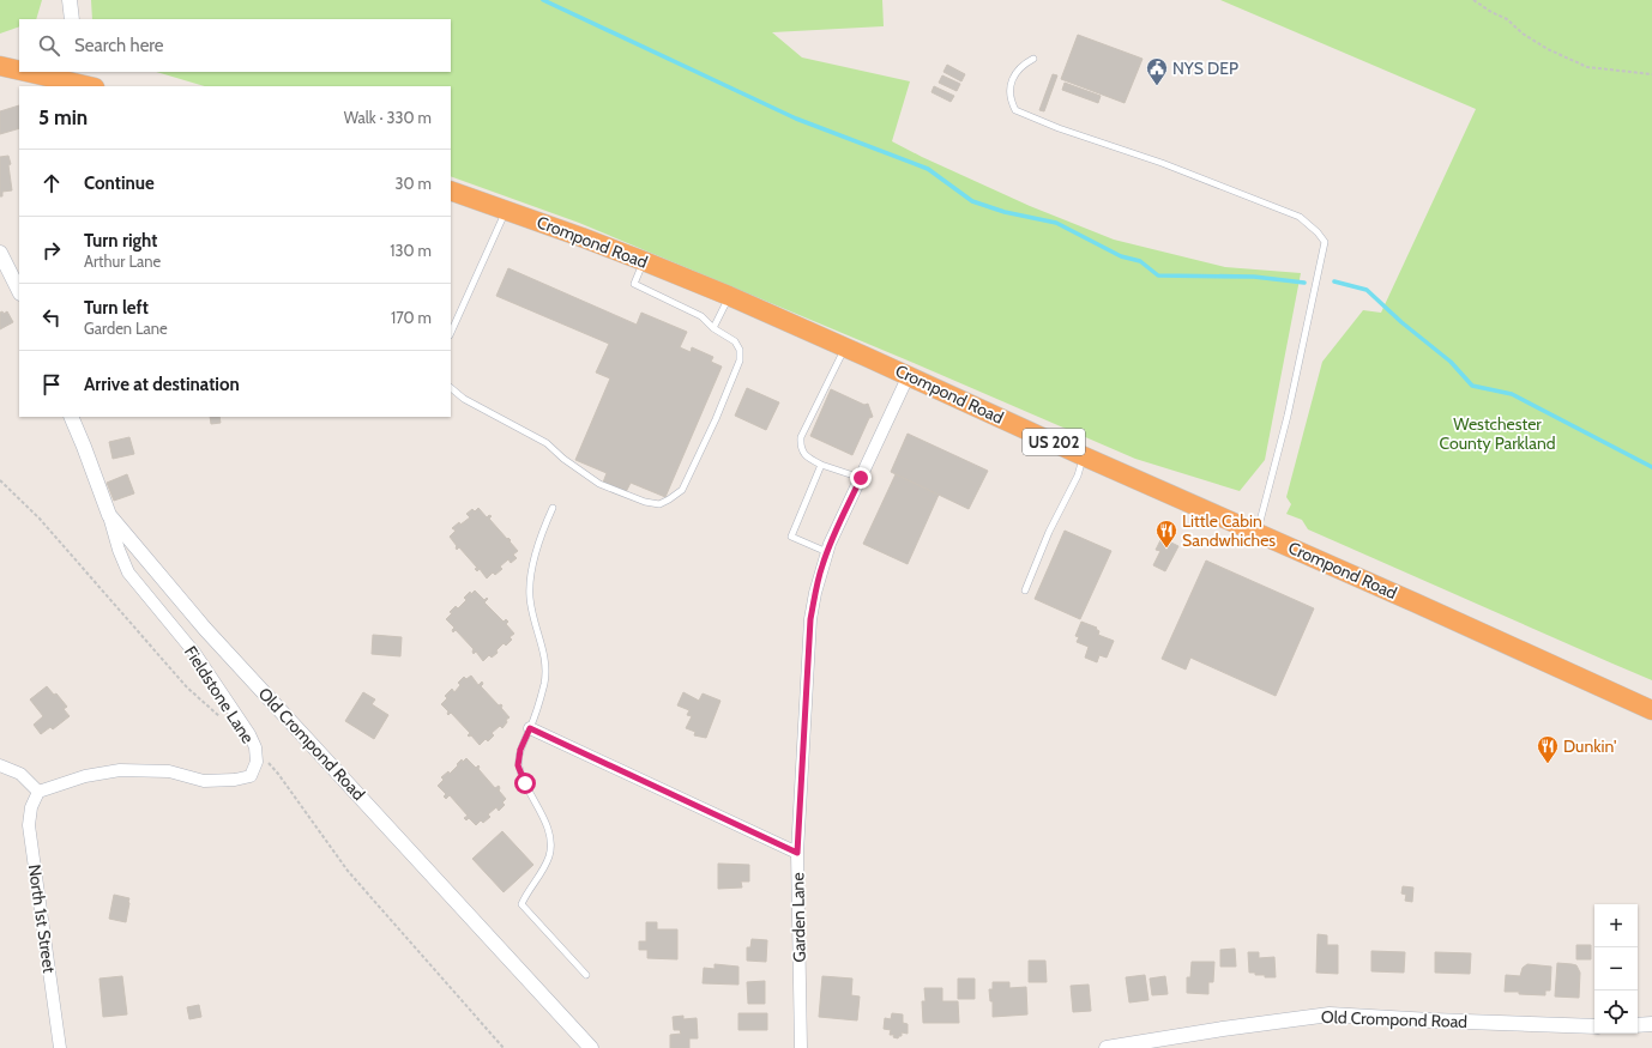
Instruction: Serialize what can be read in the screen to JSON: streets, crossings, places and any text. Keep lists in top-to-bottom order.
{
  "streets": {
    "highway": ["Crompond Road", "US 202"],
    "street": [
      "Fieldstone Lane",
      "Old Crompond Road",
      "Garden Lane",
      "North 1st Street"
    ]
  },
  "crossings": [
    ["Crompond Road", "Garden Lane"],
    ["Fieldstone Lane", "Old Crompond Road"],
    ["Fieldstone Lane", "North 1st Street"]
  ],
  "parks": ["Westchester County Parkland"],
  "places": {
    "public building": ["NYS DEP"],
    "restaurant": ["Little Cabin Sandwhiches", "Dunkin'"]
  },
  "page": {
    "search": "Search here",
    "heading": ["5 min", "Walk · 330 m"],
    "list": [
      ["Continue", "30 m"],
      ["Turn right", "Arthur Lane", "130 m"],
      ["Turn left", "Garden Lane", "170 m"],
      "Arrive at destination"
    ],
    "map_buttons": ["+", "−"]
  }
}
